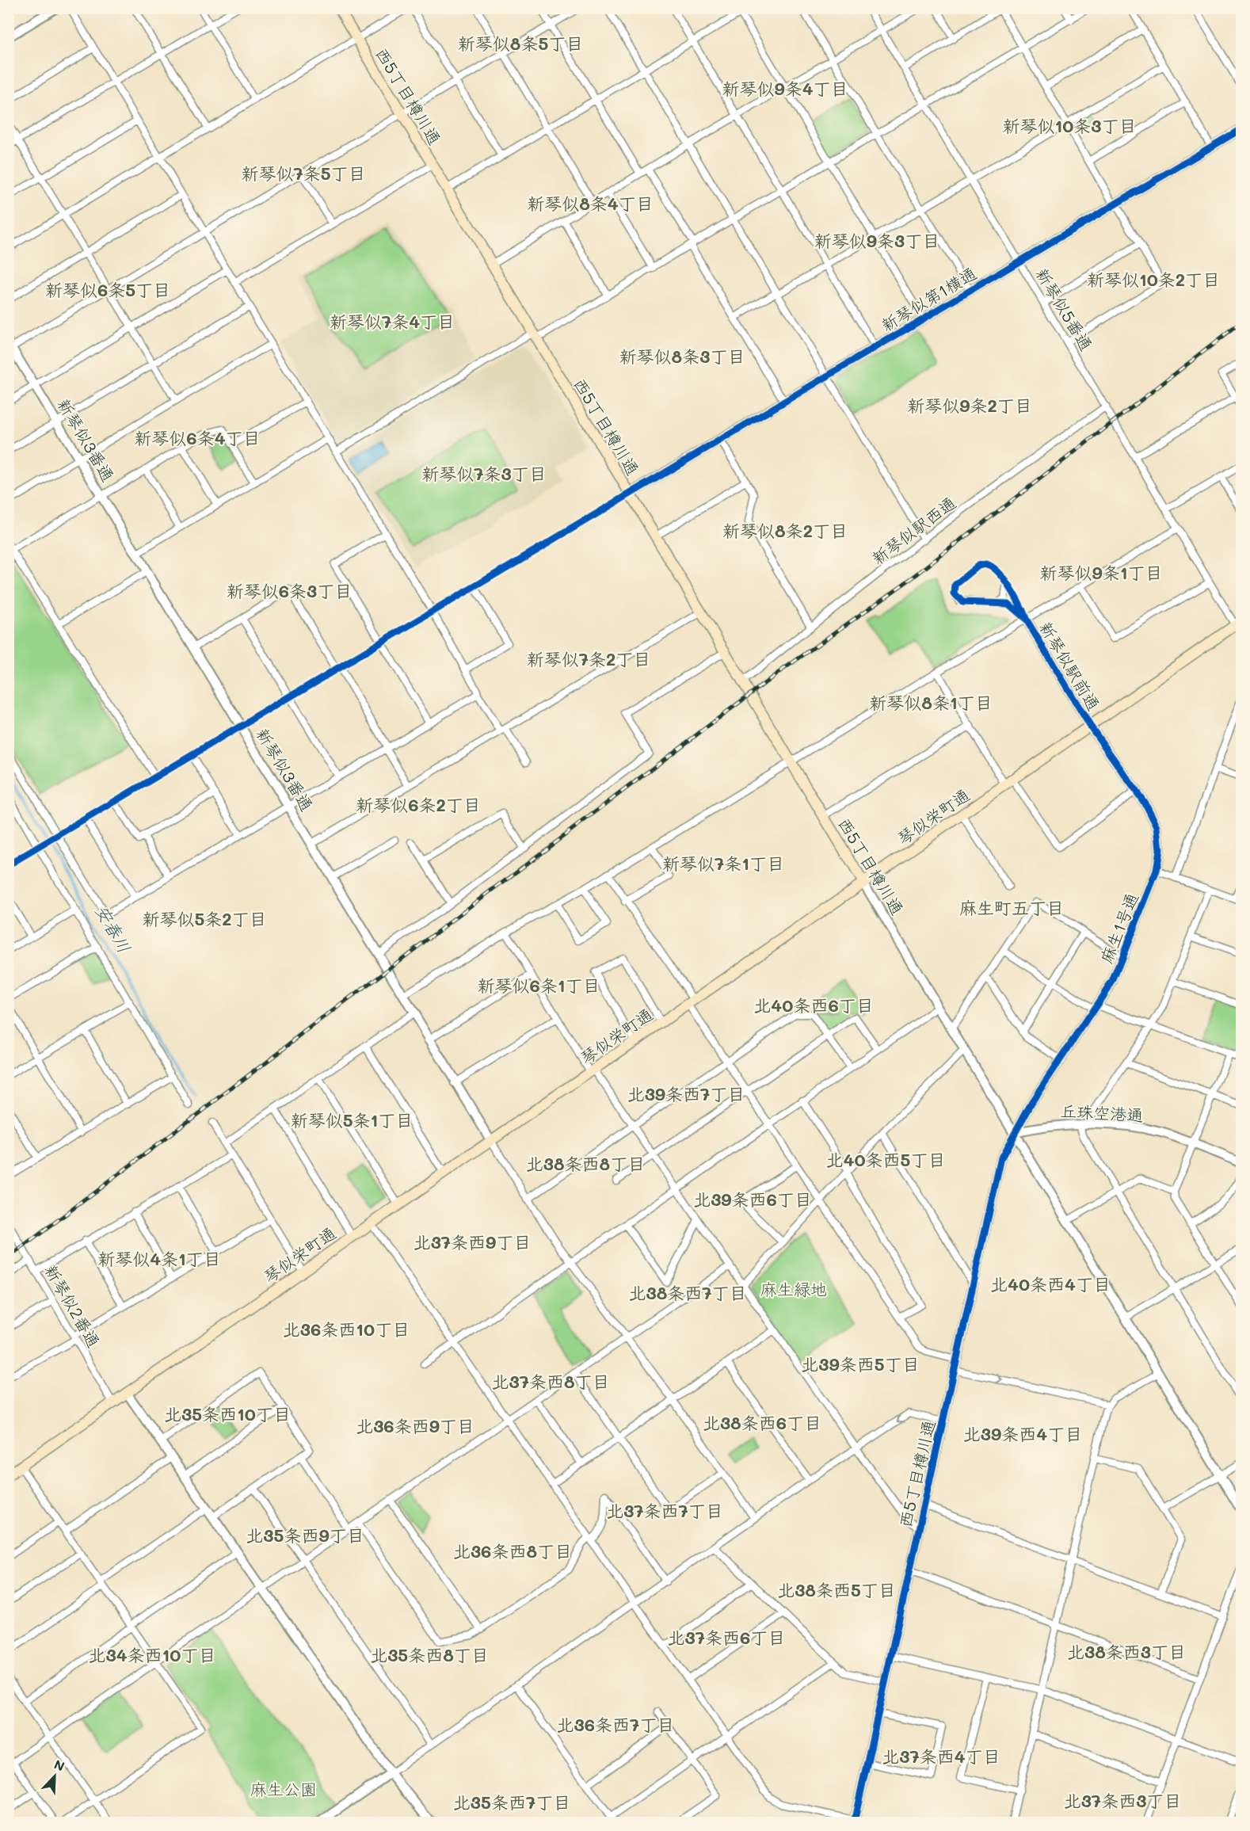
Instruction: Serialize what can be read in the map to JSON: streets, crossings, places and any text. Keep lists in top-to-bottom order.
{
  "streets": {
    "main road": ["西5丁目樽川通", "琴似栄町通"],
    "street": [
      "新琴似第1横通",
      "新琴似5番通",
      "新琴似3番通",
      "新琴似駅西通",
      "新琴似駅前通",
      "麻生1号通",
      "丘珠空港通",
      "新琴似2番通"
    ]
  },
  "crossings": [
    ["西5丁目樽川通", "新琴似第1横通"],
    ["西5丁目樽川通", "新琴似駅西通"],
    ["西5丁目樽川通", "琴似栄町通"],
    ["西5丁目樽川通", "麻生1号通"],
    ["西5丁目樽川通", "丘珠空港通"],
    ["新琴似第1横通", "新琴似5番通"],
    ["新琴似5番通", "新琴似駅西通"],
    ["新琴似5番通", "琴似栄町通"],
    ["新琴似3番通", "琴似栄町通"],
    ["新琴似駅前通", "琴似栄町通"],
    ["新琴似駅前通", "麻生1号通"],
    ["琴似栄町通", "麻生1号通"],
    ["琴似栄町通", "新琴似2番通"],
    ["麻生1号通", "丘珠空港通"]
  ],
  "districts": [
    "新琴似8条5丁目",
    "新琴似9条4丁目",
    "新琴似10条3丁目",
    "新琴似7条5丁目",
    "新琴似8条4丁目",
    "新琴似9条3丁目",
    "新琴似10条2丁目",
    "新琴似6条5丁目",
    "新琴似7条4丁目",
    "新琴似8条3丁目",
    "新琴似9条2丁目",
    "新琴似6条4丁目",
    "新琴似7条3丁目",
    "新琴似8条2丁目",
    "新琴似9条1丁目",
    "新琴似6条3丁目",
    "新琴似7条2丁目",
    "新琴似8条1丁目",
    "新琴似6条2丁目",
    "新琴似7条1丁目",
    "麻生町五丁目",
    "新琴似5条2丁目",
    "新琴似6条1丁目",
    "北40条西6丁目",
    "北39条西7丁目",
    "新琴似5条1丁目",
    "北40条西5丁目",
    "北38条西8丁目",
    "北39条西6丁目",
    "北37条西9丁目",
    "新琴似4条1丁目",
    "北40条西4丁目",
    "北38条西7丁目",
    "北36条西10丁目",
    "北39条西5丁目",
    "北37条西8丁目",
    "北35条西10丁目",
    "北38条西6丁目",
    "北36条西9丁目",
    "北39条西4丁目",
    "北37条西7丁目",
    "北35条西9丁目",
    "北36条西8丁目",
    "北38条西5丁目",
    "北37条西6丁目",
    "北38条西3丁目",
    "北34条西10丁目",
    "北35条西8丁目",
    "北36条西7丁目",
    "北37条西4丁目",
    "北37条西3丁目",
    "北35条西7丁目"
  ],
  "water": ["安春川"],
  "parks": ["麻生緑地", "麻生公園"],
  "north": "top right"
}
